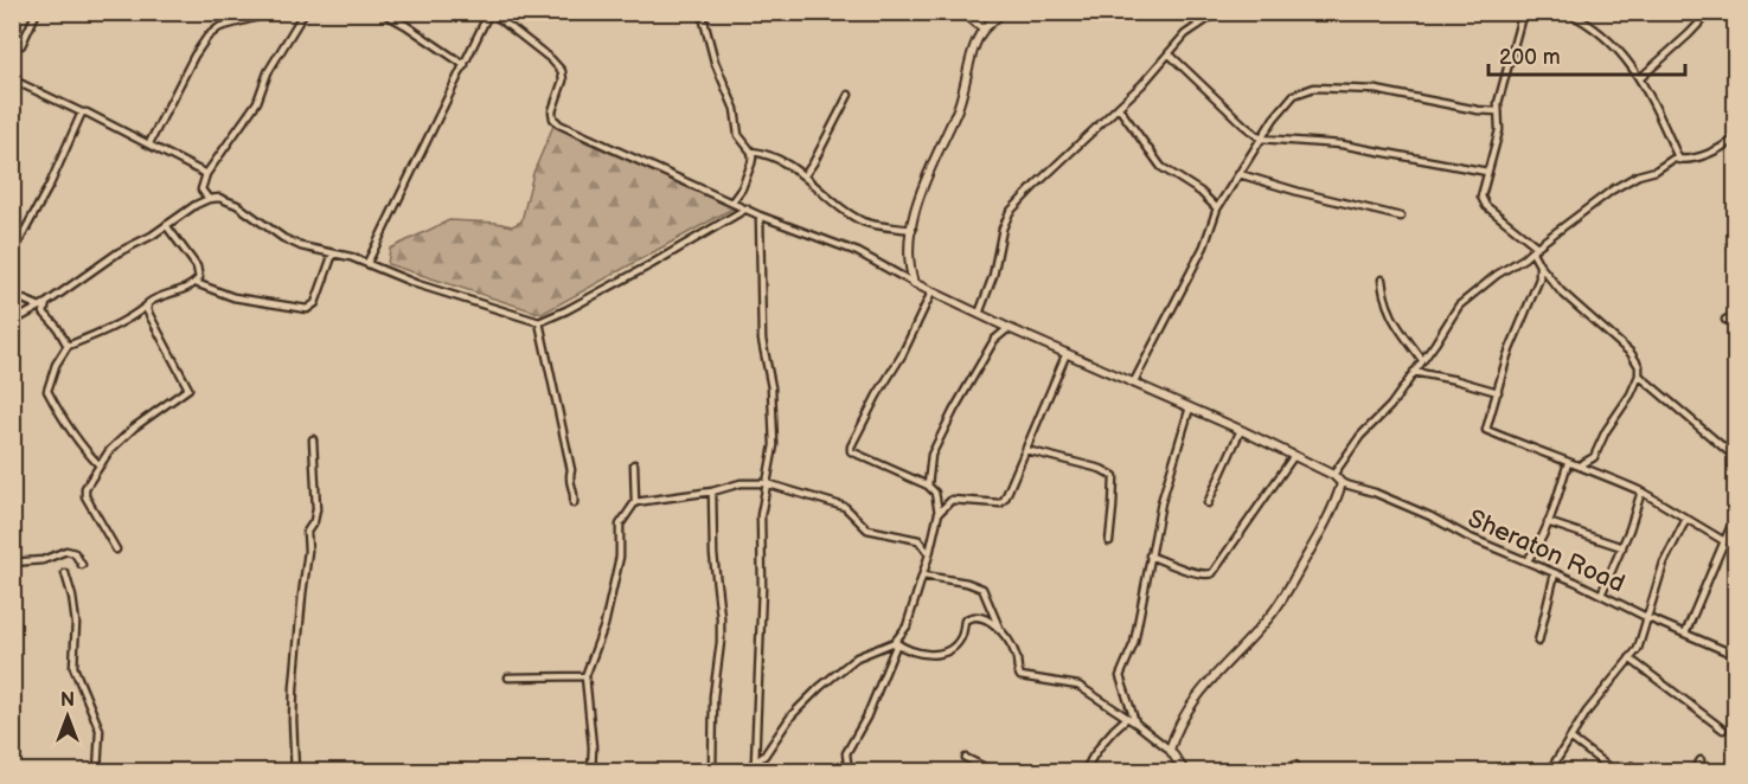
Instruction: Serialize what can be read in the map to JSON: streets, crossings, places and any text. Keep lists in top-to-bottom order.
{
  "streets": {
    "street": ["Sheraton Road"]
  },
  "scale_bar": "200 m",
  "north": "top"
}
